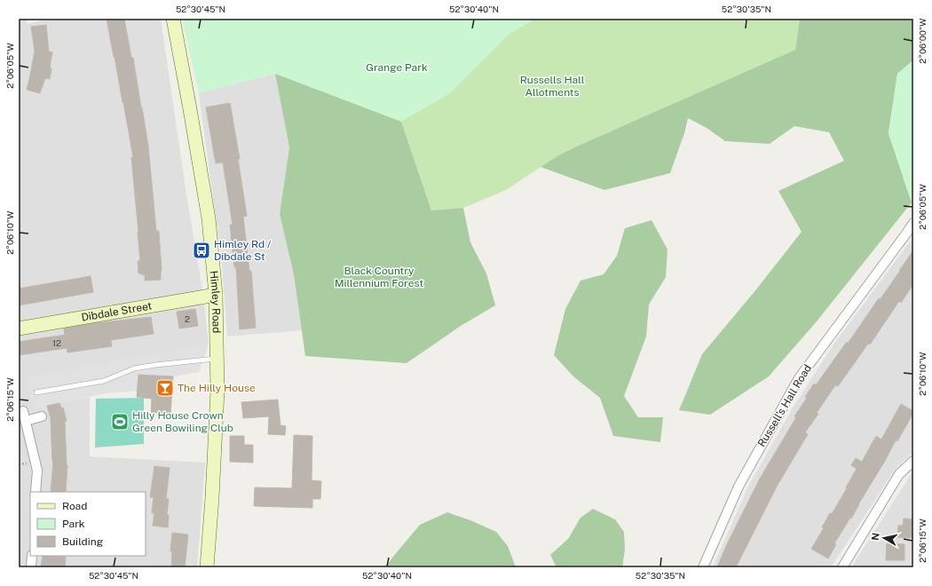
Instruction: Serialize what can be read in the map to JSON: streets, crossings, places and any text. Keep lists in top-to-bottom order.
{
  "streets": {
    "main road": ["Himley Road", "Dibdale Street"],
    "street": ["Russell's Hall Road"]
  },
  "crossings": [
    ["Himley Road", "Dibdale Street"]
  ],
  "parks": ["Grange Park", "Russells Hall Allotments", "Black Country Millennium Forest"],
  "places": {
    "bus stop": ["Himley Rd / Dibdale St"],
    "bar": ["The Hilly House"],
    "sports": ["Hilly House Crown Green Bowiling Club"]
  },
  "house_numbers": ["2", "12"],
  "legend": ["Road", "Park", "Building"],
  "north": "left",
  "coordinates": [
    "52°30'45\"N",
    "52°30'40\"N",
    "52°30'35\"N",
    "2°06'00\"W",
    "2°06'05\"W",
    "2°06'10\"W",
    "2°06'15\"W"
  ]
}
